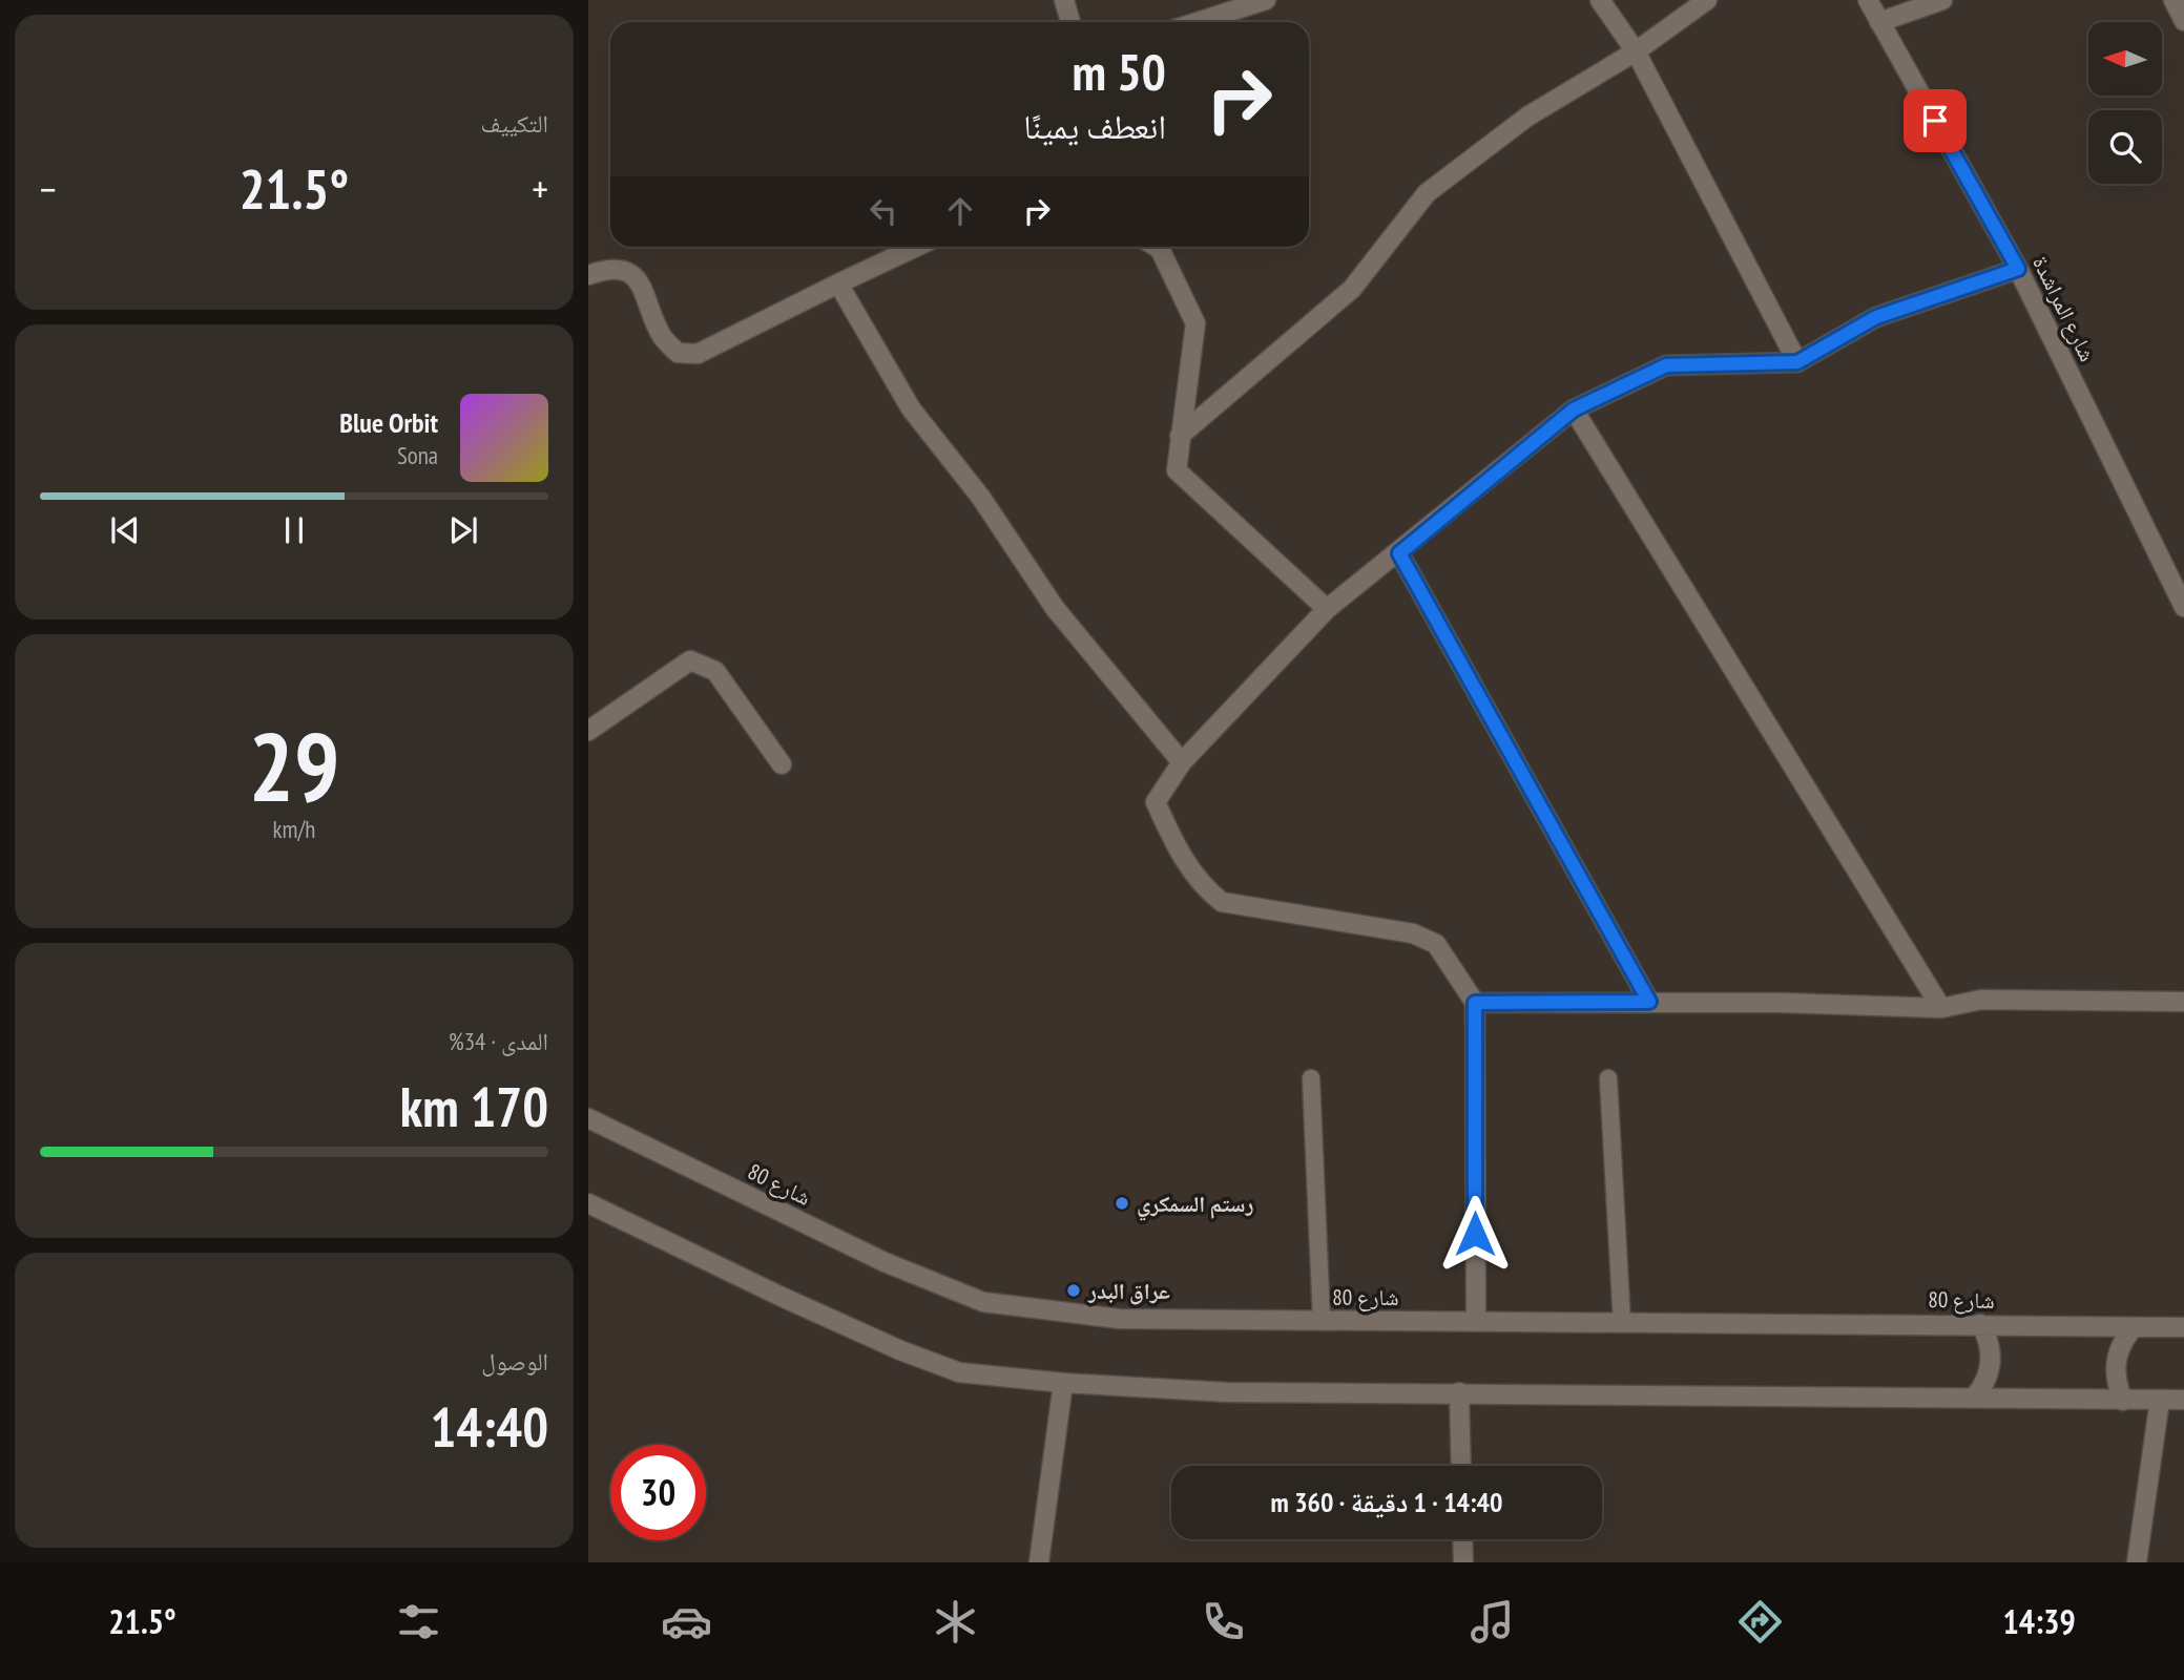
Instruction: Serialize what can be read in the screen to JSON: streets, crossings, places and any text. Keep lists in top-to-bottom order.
{
  "streets": {
    "street": ["شارع المراشدة", "شارع 80"]
  },
  "places": ["رستم السمكري", "عراق البدر"],
  "north": "left",
  "page": {
    "tile": [
      "التكييف",
      ["29", "km/h"],
      ["المدى · 34%", "170 km"],
      ["الوصول", "14:40"]
    ],
    "turn": ["50 m", "انعطف يمينًا"],
    "heat": ["−", "21.5°", "+"],
    "song": ["Blue Orbit", "Sona"],
    "limit": "30",
    "trip": "14:40 · 1 دقيقة · 360 m",
    "tabs": ["14:39", "21.5°"]
  }
}
